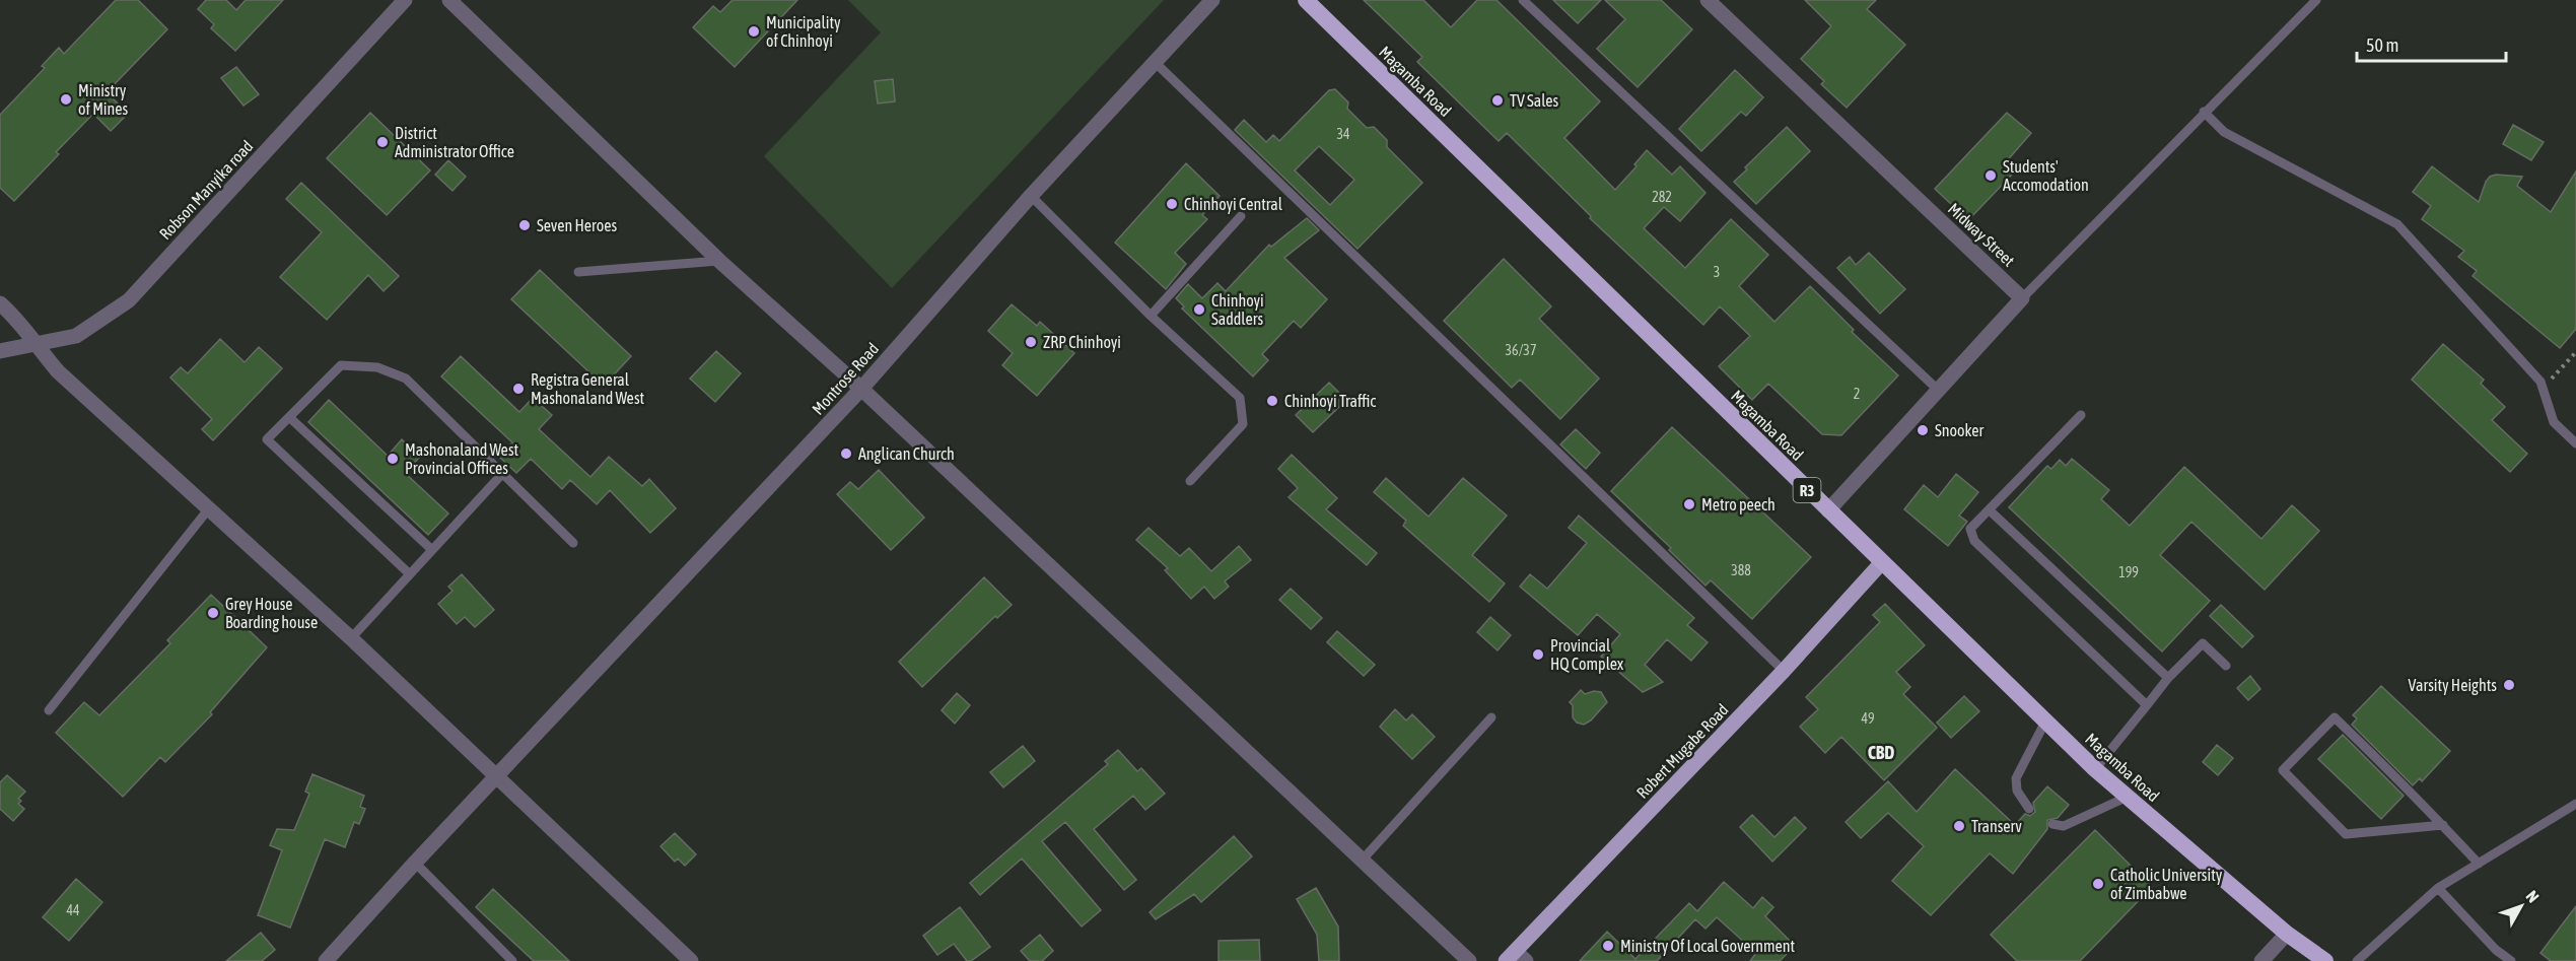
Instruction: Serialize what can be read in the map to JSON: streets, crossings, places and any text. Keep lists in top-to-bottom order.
{
  "streets": {
    "highway": ["Magamba Road", "R3"],
    "main road": ["Robert Mugabe Road"],
    "street": ["Robson Manyika road", "Midway Street", "Montrose Road"]
  },
  "crossings": [
    ["Magamba Road", "Robert Mugabe Road"]
  ],
  "districts": ["CBD"],
  "places": [
    "Municipality of Chinhoyi",
    "Ministry of Mines",
    "TV Sales",
    "District Administrator Office",
    "Students' Accomodation",
    "Chinhoyi Central",
    "Seven Heroes",
    "Chinhoyi Saddlers",
    "ZRP Chinhoyi",
    "Registra General Mashonaland West",
    "Chinhoyi Traffic",
    "Snooker",
    "Anglican Church",
    "Mashonaland West Provincial Offices",
    "Metro peech",
    "Grey House Boarding house",
    "Provincial HQ Complex",
    "Varsity Heights",
    "Transerv",
    "Catholic University of Zimbabwe",
    "Ministry Of Local Government"
  ],
  "house_numbers": [
    "34",
    "282",
    "3",
    "36/37",
    "2",
    "388",
    "199",
    "49",
    "44"
  ],
  "scale_bar": "50 m",
  "north": "top right"
}
